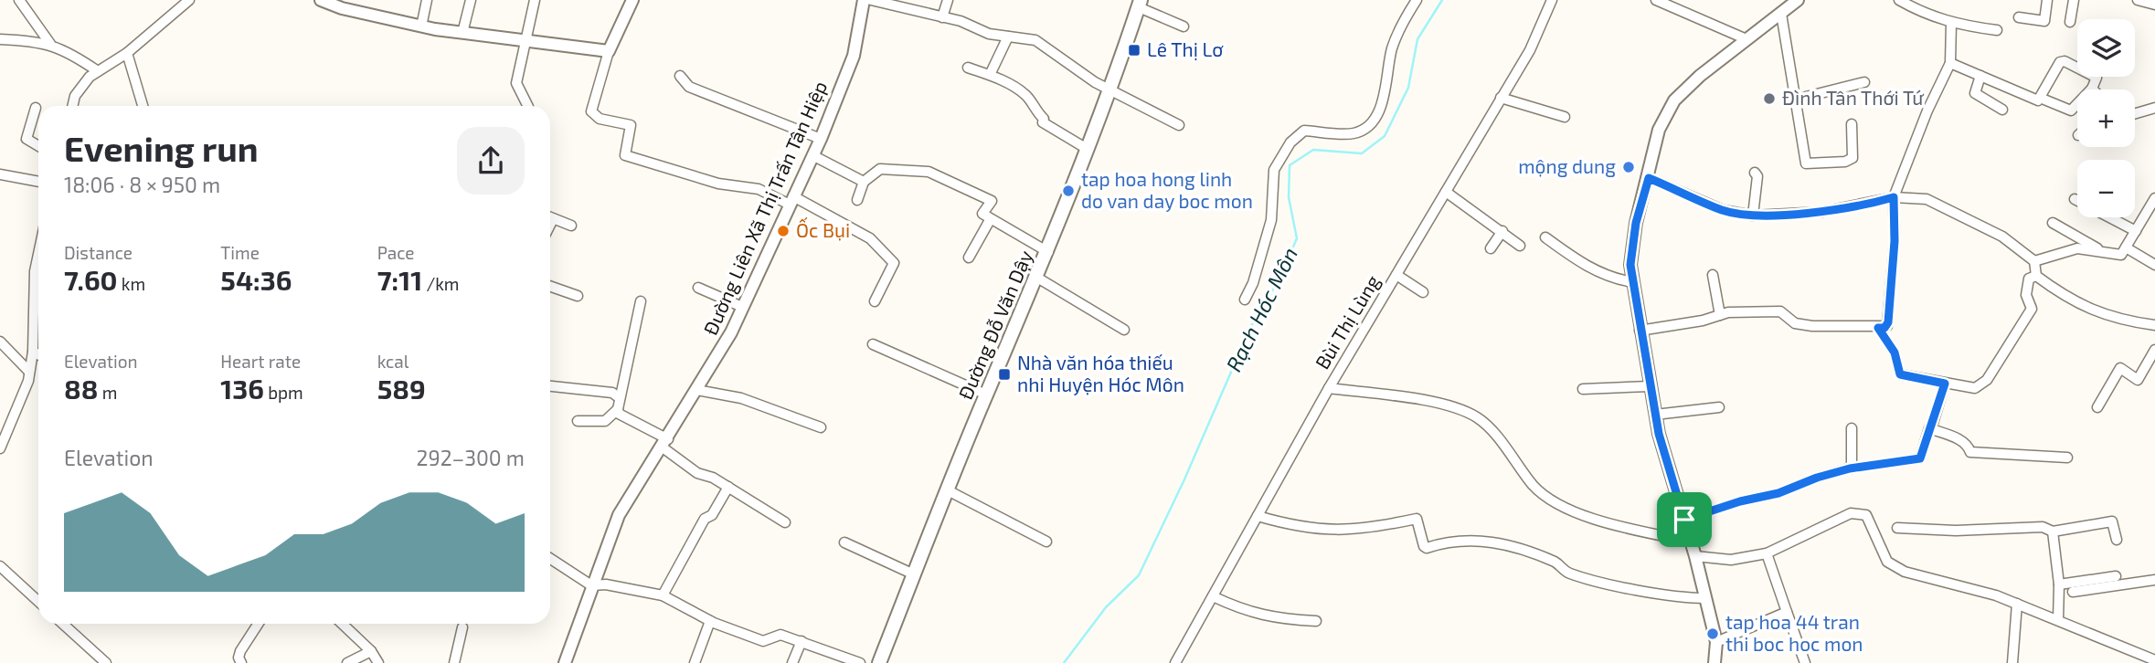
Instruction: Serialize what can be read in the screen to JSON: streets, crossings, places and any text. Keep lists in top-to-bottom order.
{
  "streets": {
    "main road": ["Đường Đỗ Văn Dậy"],
    "street": ["Đường Liên Xã Thị Trấn Tân Hiệp", "Bùi Thị Lùng"]
  },
  "water": ["Rạch Hóc Môn"],
  "places": {
    "transit": ["Lê Thị Lơ", "Nhà văn hóa thiếu nhi Huyện Hóc Môn"],
    "other": [
      "Đình Tân Thới Tứ",
      "mộng dung",
      "tap hoa hong linh do van day boc mon",
      "Ốc Bụi",
      "tap hoa 44 tran thi boc hoc mon"
    ]
  },
  "page": {
    "map_buttons": ["+", "−"],
    "heading": ["Evening run", "18:06 · 8 × 950 m"],
    "stats": [
      ["Distance", "7.60 km"],
      ["Time", "54:36"],
      ["Pace", "7:11 /km"],
      ["Elevation", "88 m"],
      ["Heart rate", "136 bpm"],
      ["kcal", "589"]
    ],
    "chart": ["Elevation", "292–300 m"]
  }
}
